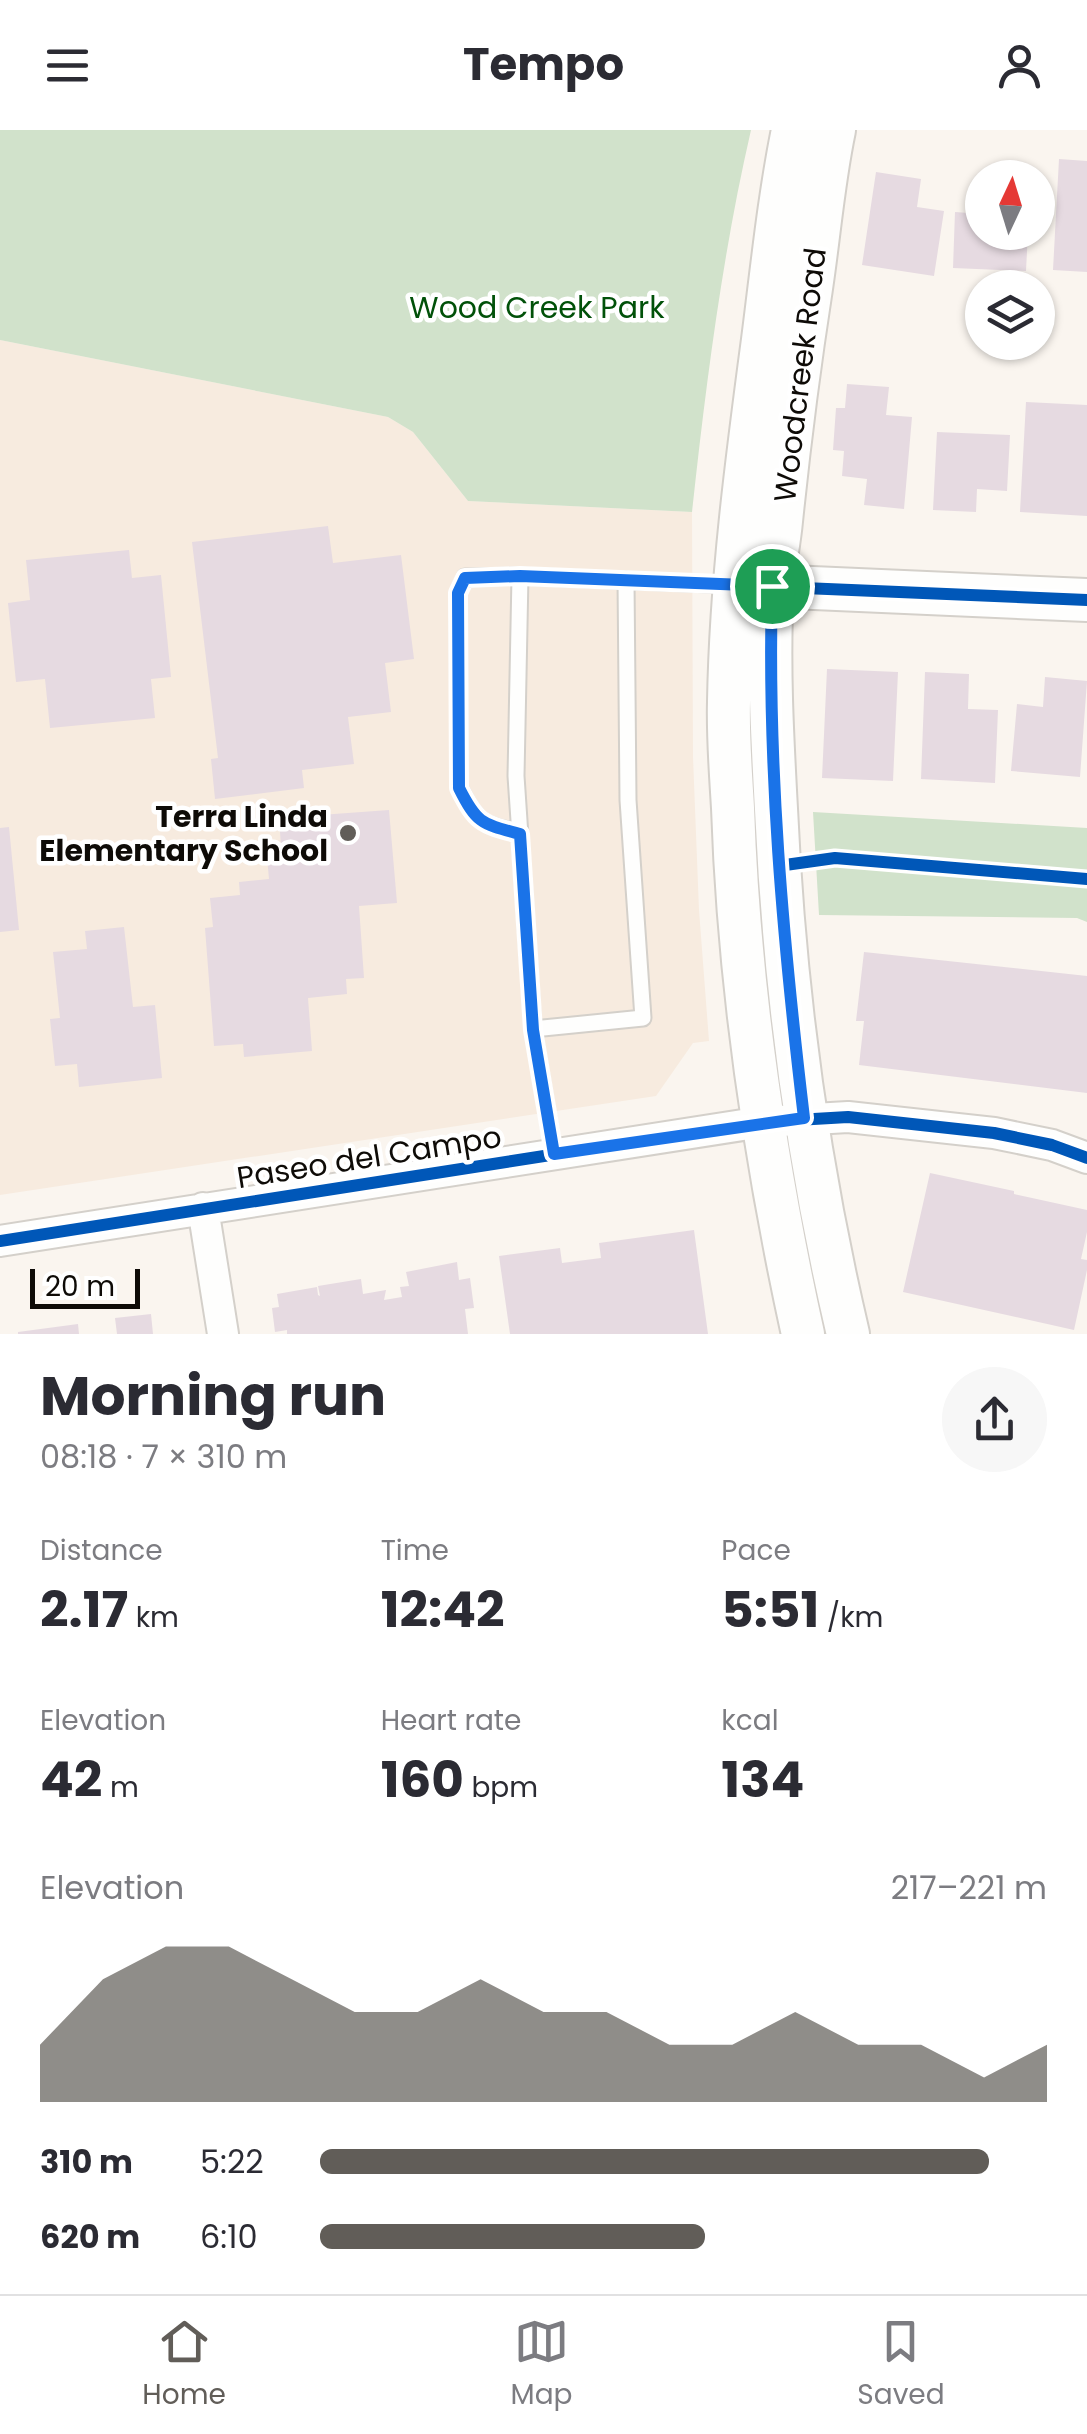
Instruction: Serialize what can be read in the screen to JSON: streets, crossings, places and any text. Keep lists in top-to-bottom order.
{
  "streets": {
    "main road": ["Woodcreek Road"],
    "street": ["Paseo del Campo"]
  },
  "crossings": [
    ["Woodcreek Road", "Paseo del Campo"]
  ],
  "parks": ["Wood Creek Park"],
  "places": ["Terra Linda Elementary School"],
  "scale_bar": "20 m",
  "north": "top",
  "page": {
    "header": "Tempo",
    "scale": "20 m",
    "heading": ["Morning run", "08:18 · 7 × 310 m"],
    "stats": [
      ["Distance", "2.17 km"],
      ["Time", "12:42"],
      ["Pace", "5:51 /km"],
      ["Elevation", "42 m"],
      ["Heart rate", "160 bpm"],
      ["kcal", "134"]
    ],
    "chart": ["Elevation", "217–221 m"],
    "list": [
      {
        "name": "310 m",
        "note": "5:22"
      },
      {
        "name": "620 m",
        "note": "6:10"
      }
    ],
    "tabs": ["Home", "Map", "Saved"]
  }
}
